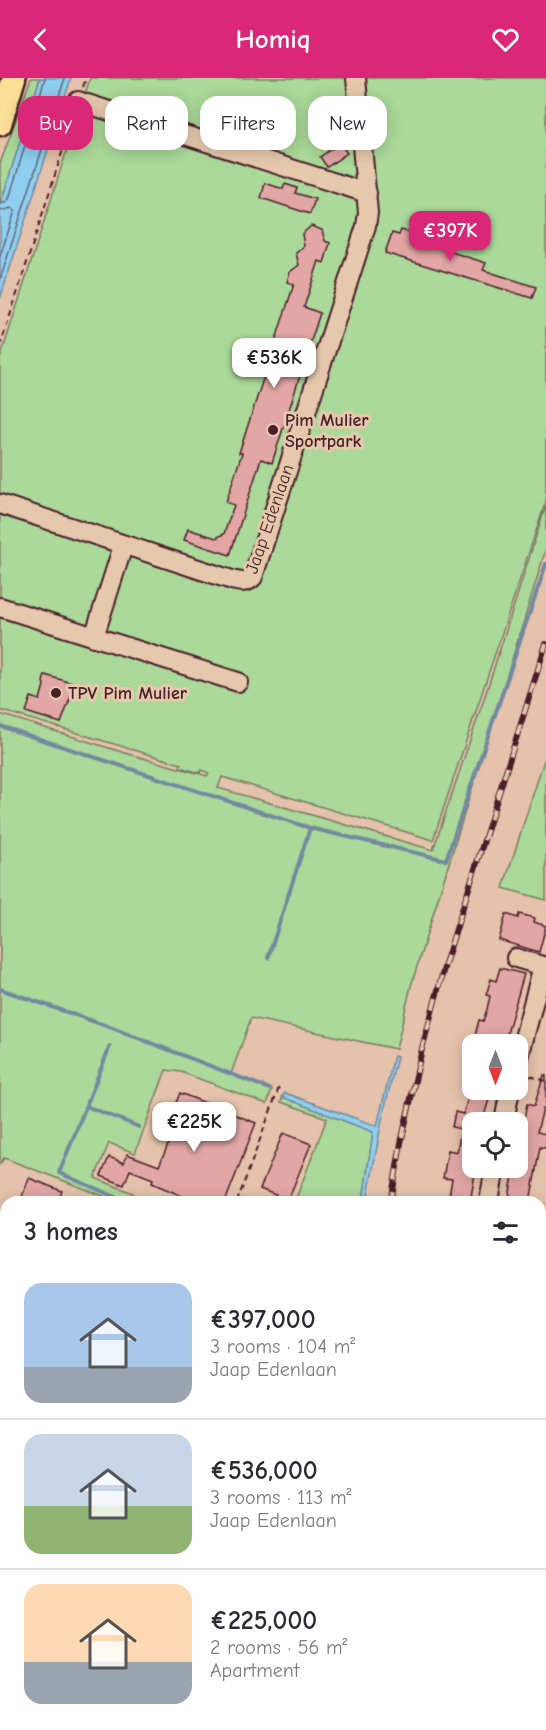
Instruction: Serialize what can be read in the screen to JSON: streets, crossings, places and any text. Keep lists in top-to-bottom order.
{
  "streets": {
    "street": ["Jaap Edenlaan"]
  },
  "places": ["Pim Mulier Sportpark", "TPV Pim Mulier"],
  "north": "bottom",
  "page": {
    "header": "Homiq",
    "chip": [
      "Buy",
      "Rent",
      "Filters",
      "New"
    ],
    "price": ["€397K", "€536K", "€225K"],
    "heading": "3 homes",
    "list": [
      {
        "name": "€397,000",
        "note": "3 rooms · 104 m² · Jaap Edenlaan"
      },
      {
        "name": "€536,000",
        "note": "3 rooms · 113 m² · Jaap Edenlaan"
      },
      {
        "name": "€225,000",
        "note": "2 rooms · 56 m² · Apartment"
      }
    ]
  }
}
